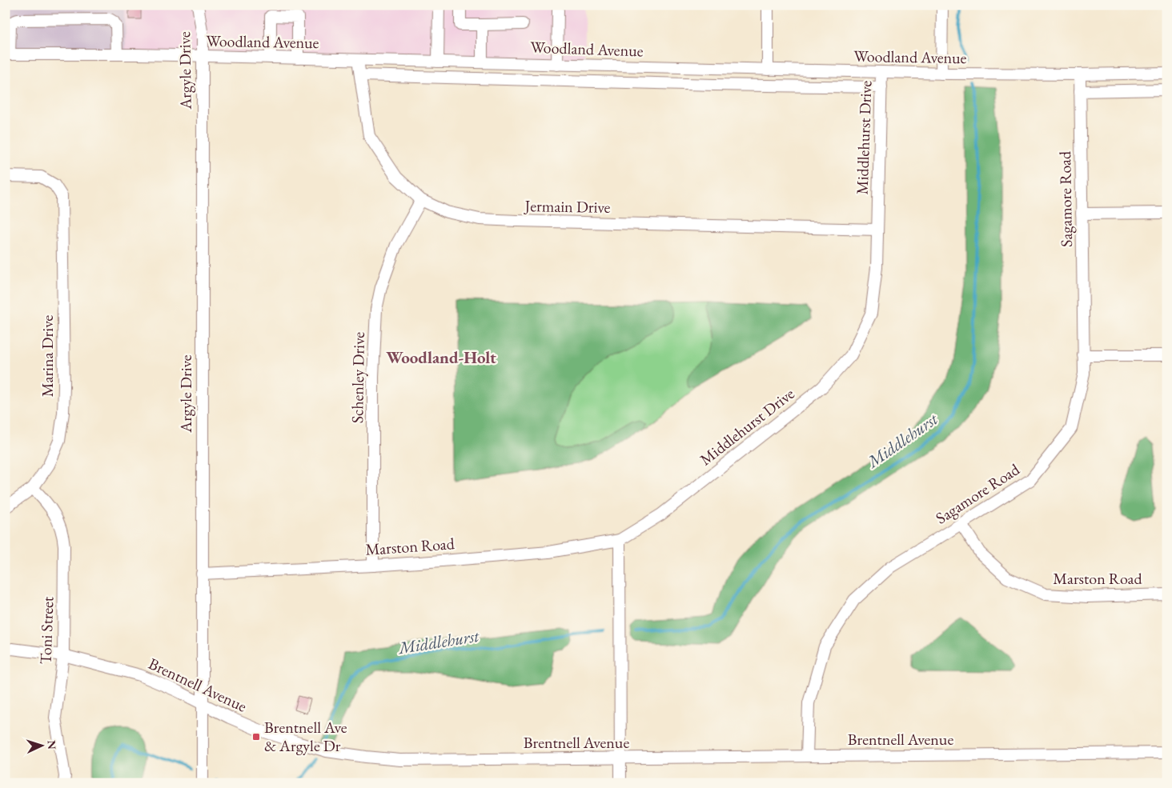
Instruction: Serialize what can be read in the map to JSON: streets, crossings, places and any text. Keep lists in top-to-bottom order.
{
  "streets": {
    "street": [
      "Woodland Avenue",
      "Argyle Drive",
      "Middlehurst Drive",
      "Sagamore Road",
      "Jermain Drive",
      "Marina Drive",
      "Schenley Drive",
      "Marston Road",
      "Toni Street",
      "Brentnell Avenue"
    ]
  },
  "crossings": [
    ["Woodland Avenue", "Argyle Drive"],
    ["Woodland Avenue", "Middlehurst Drive"],
    ["Woodland Avenue", "Sagamore Road"],
    ["Woodland Avenue", "Jermain Drive"],
    ["Argyle Drive", "Marston Road"],
    ["Argyle Drive", "Brentnell Avenue"],
    ["Middlehurst Drive", "Jermain Drive"],
    ["Middlehurst Drive", "Marston Road"],
    ["Sagamore Road", "Marston Road"],
    ["Sagamore Road", "Brentnell Avenue"],
    ["Jermain Drive", "Schenley Drive"],
    ["Marina Drive", "Toni Street"],
    ["Schenley Drive", "Marston Road"],
    ["Toni Street", "Brentnell Avenue"]
  ],
  "districts": ["Woodland-Holt"],
  "water": ["Middlehurst"],
  "places": {
    "transit": ["Brentnell Ave & Argyle Dr"]
  },
  "north": "right"
}
